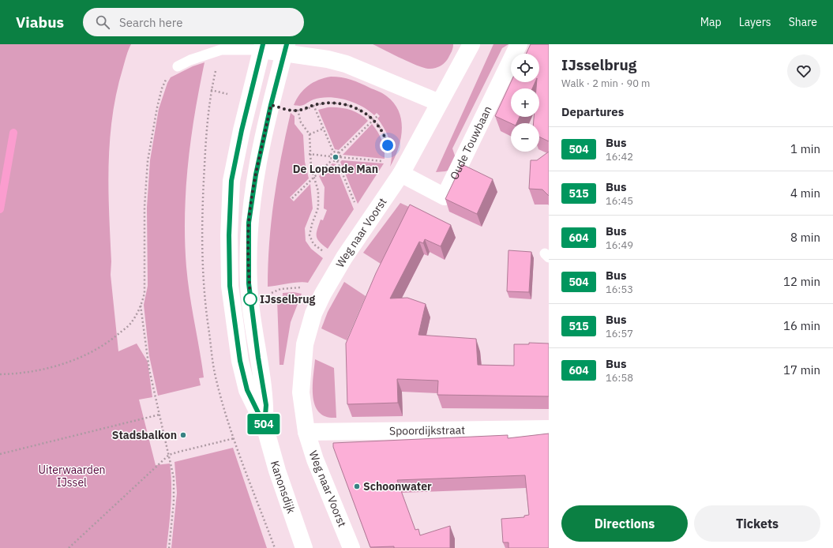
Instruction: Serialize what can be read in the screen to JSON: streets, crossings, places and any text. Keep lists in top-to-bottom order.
{
  "streets": {
    "street": [
      "Oude Touwbaan",
      "Weg naar Voorst",
      "Spoordijkstraat",
      "Kanonsdijk"
    ]
  },
  "crossings": [
    ["Oude Touwbaan", "Weg naar Voorst"],
    ["Weg naar Voorst", "Spoordijkstraat"]
  ],
  "parks": ["Uiterwaarden IJssel"],
  "places": [
    "De Lopende Man",
    "IJsselbrug",
    "Stadsbalkon",
    "Schoonwater"
  ],
  "lines": ["bus line 504"],
  "page": {
    "header": "Viabus",
    "search": "Search here",
    "nav": ["Map", "Layers", "Share"],
    "on_map": "504",
    "heading": [
      ["IJsselbrug", "Walk · 2 min · 90 m"],
      "Departures"
    ],
    "map_buttons": ["+", "−"],
    "list": [
      {
        "mark": "504",
        "name": "Bus",
        "note": "16:42",
        "value": "1 min"
      },
      {
        "mark": "515",
        "name": "Bus",
        "note": "16:45",
        "value": "4 min"
      },
      {
        "mark": "604",
        "name": "Bus",
        "note": "16:49",
        "value": "8 min"
      },
      {
        "mark": "504",
        "name": "Bus",
        "note": "16:53",
        "value": "12 min"
      },
      {
        "mark": "515",
        "name": "Bus",
        "note": "16:57",
        "value": "16 min"
      },
      {
        "mark": "604",
        "name": "Bus",
        "note": "16:58",
        "value": "17 min"
      }
    ],
    "buttons": ["Directions", "Tickets"]
  }
}
